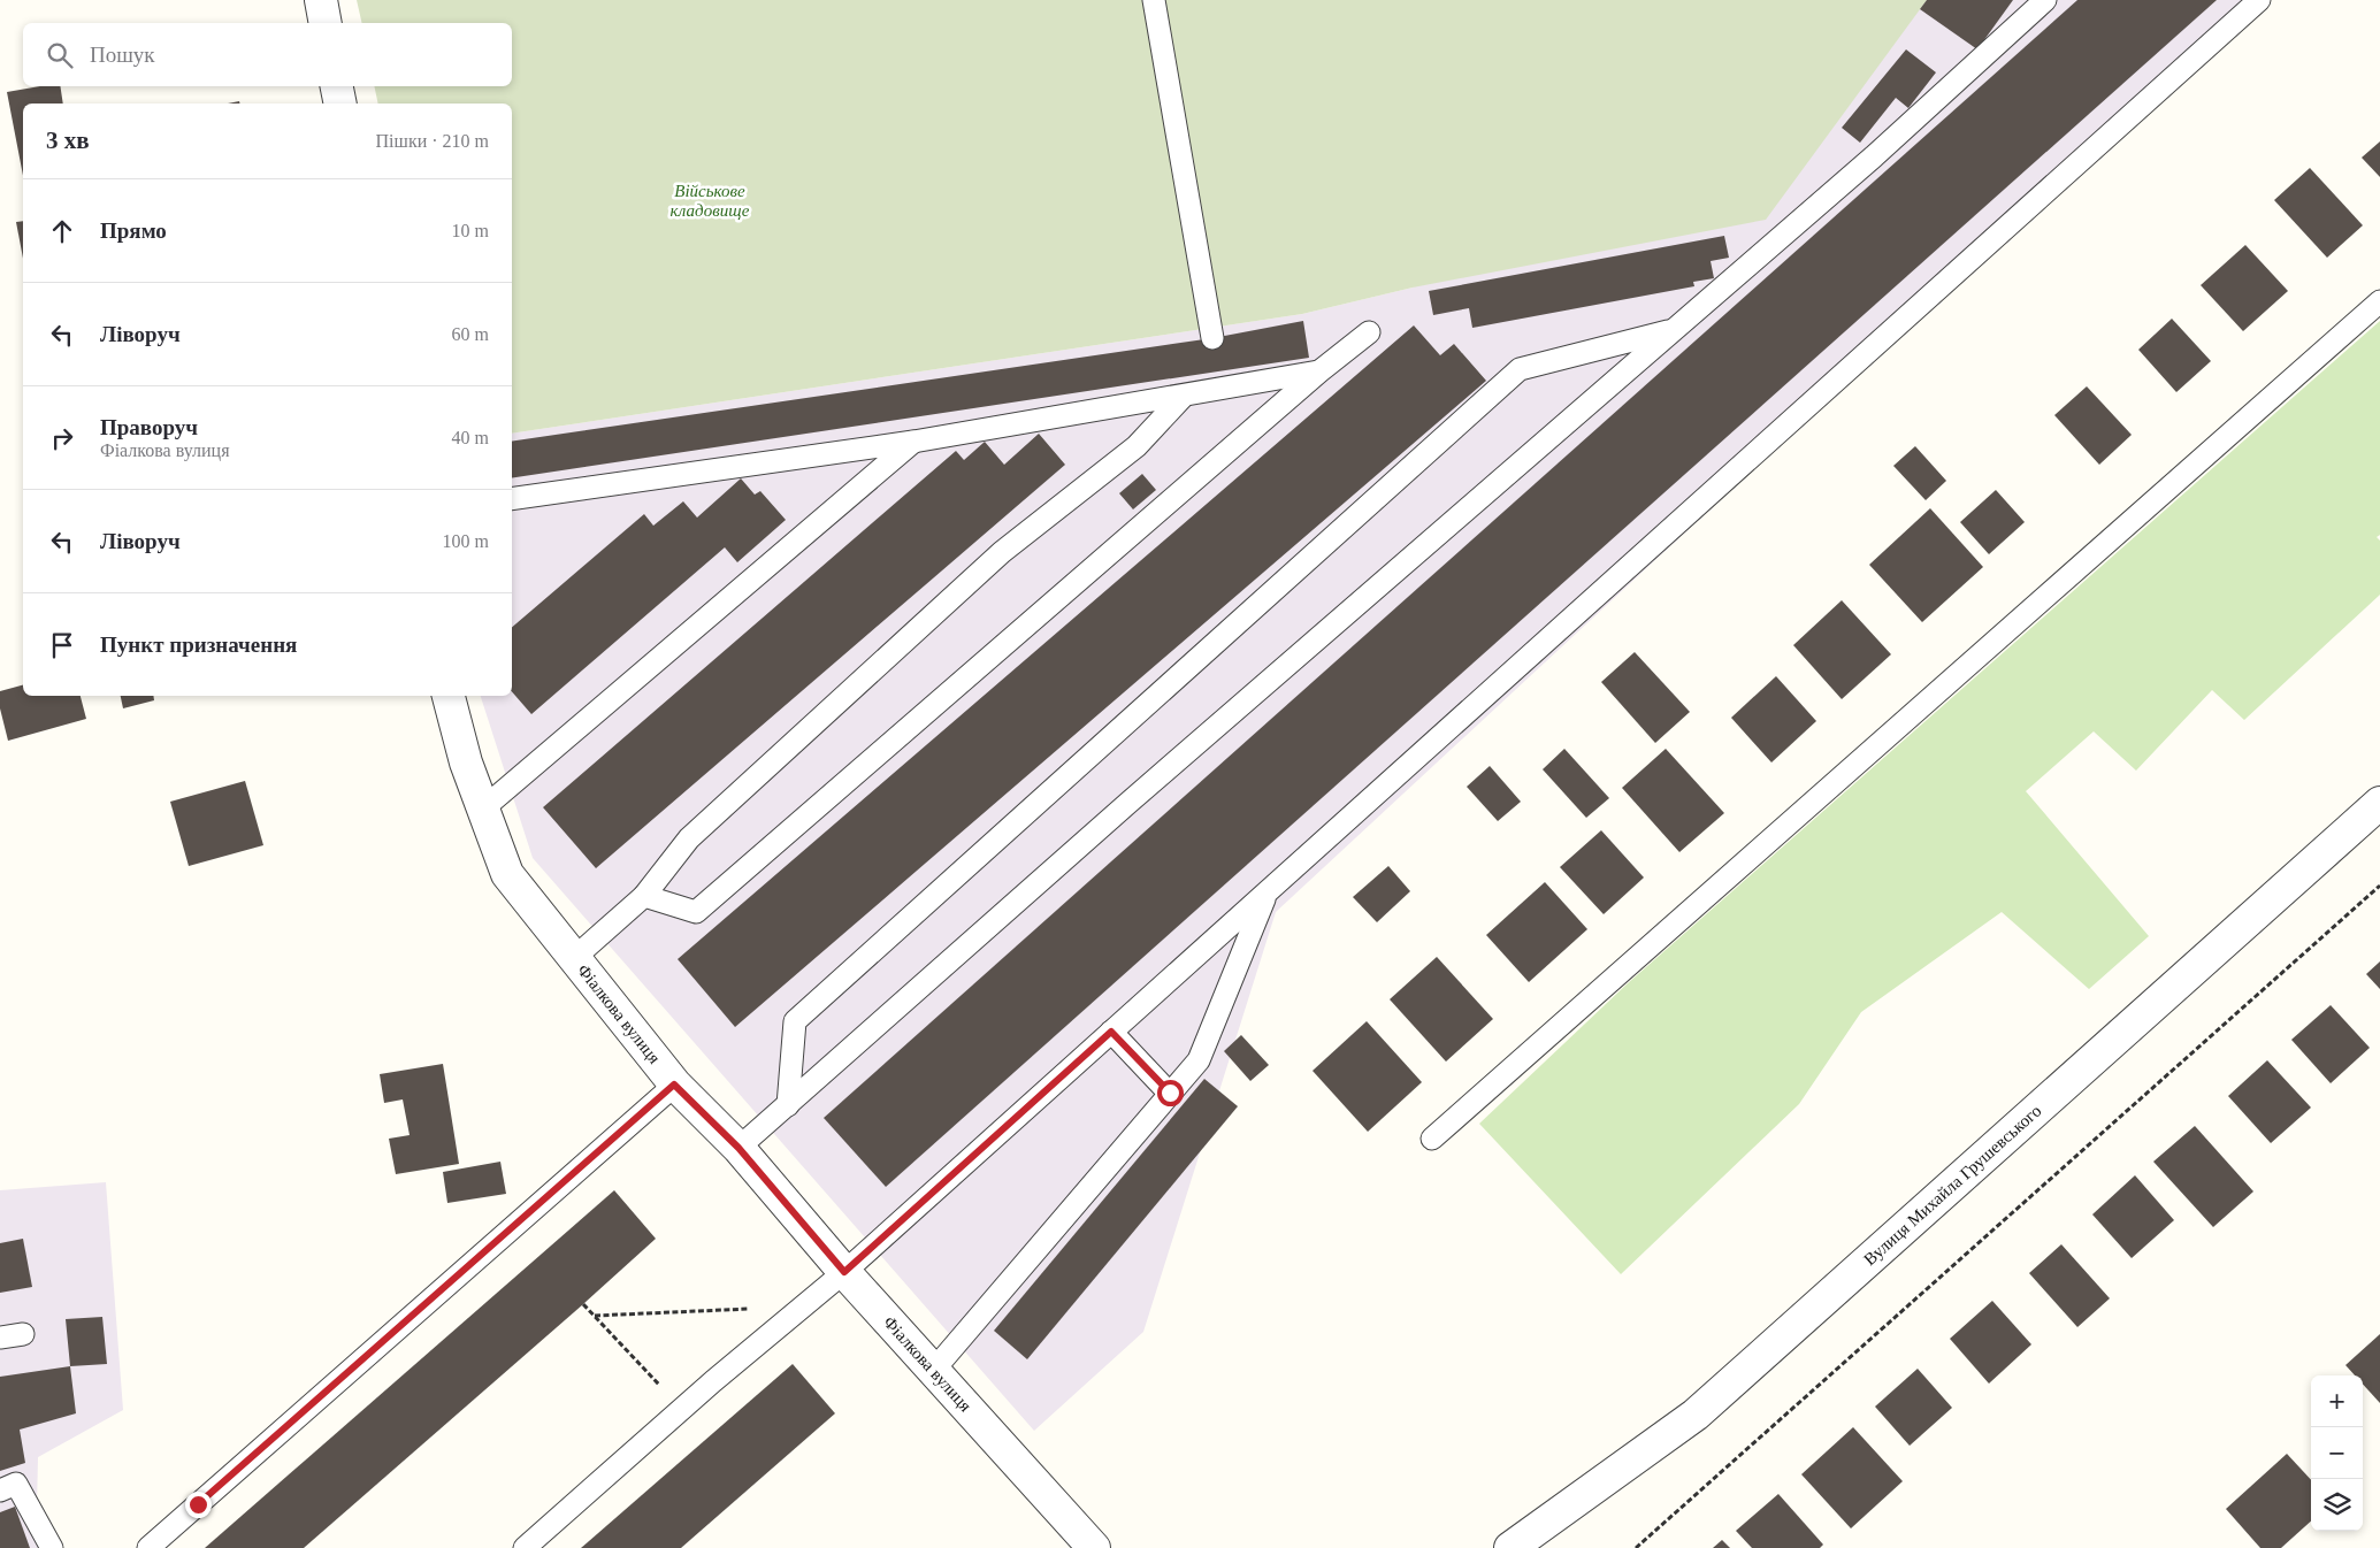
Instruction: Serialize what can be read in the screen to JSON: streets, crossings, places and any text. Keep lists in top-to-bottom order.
{
  "streets": {
    "street": ["Фіалкова вулиця", "Вулиця Михайла Грушевського"]
  },
  "parks": ["Військове кладовище"],
  "page": {
    "search": "Пошук",
    "heading": ["3 хв", "Пішки · 210 m"],
    "list": [
      ["Прямо", "10 m"],
      ["Ліворуч", "60 m"],
      ["Праворуч", "Фіалкова вулиця", "40 m"],
      ["Ліворуч", "100 m"],
      "Пункт призначення"
    ],
    "map_buttons": ["+", "−"]
  }
}
